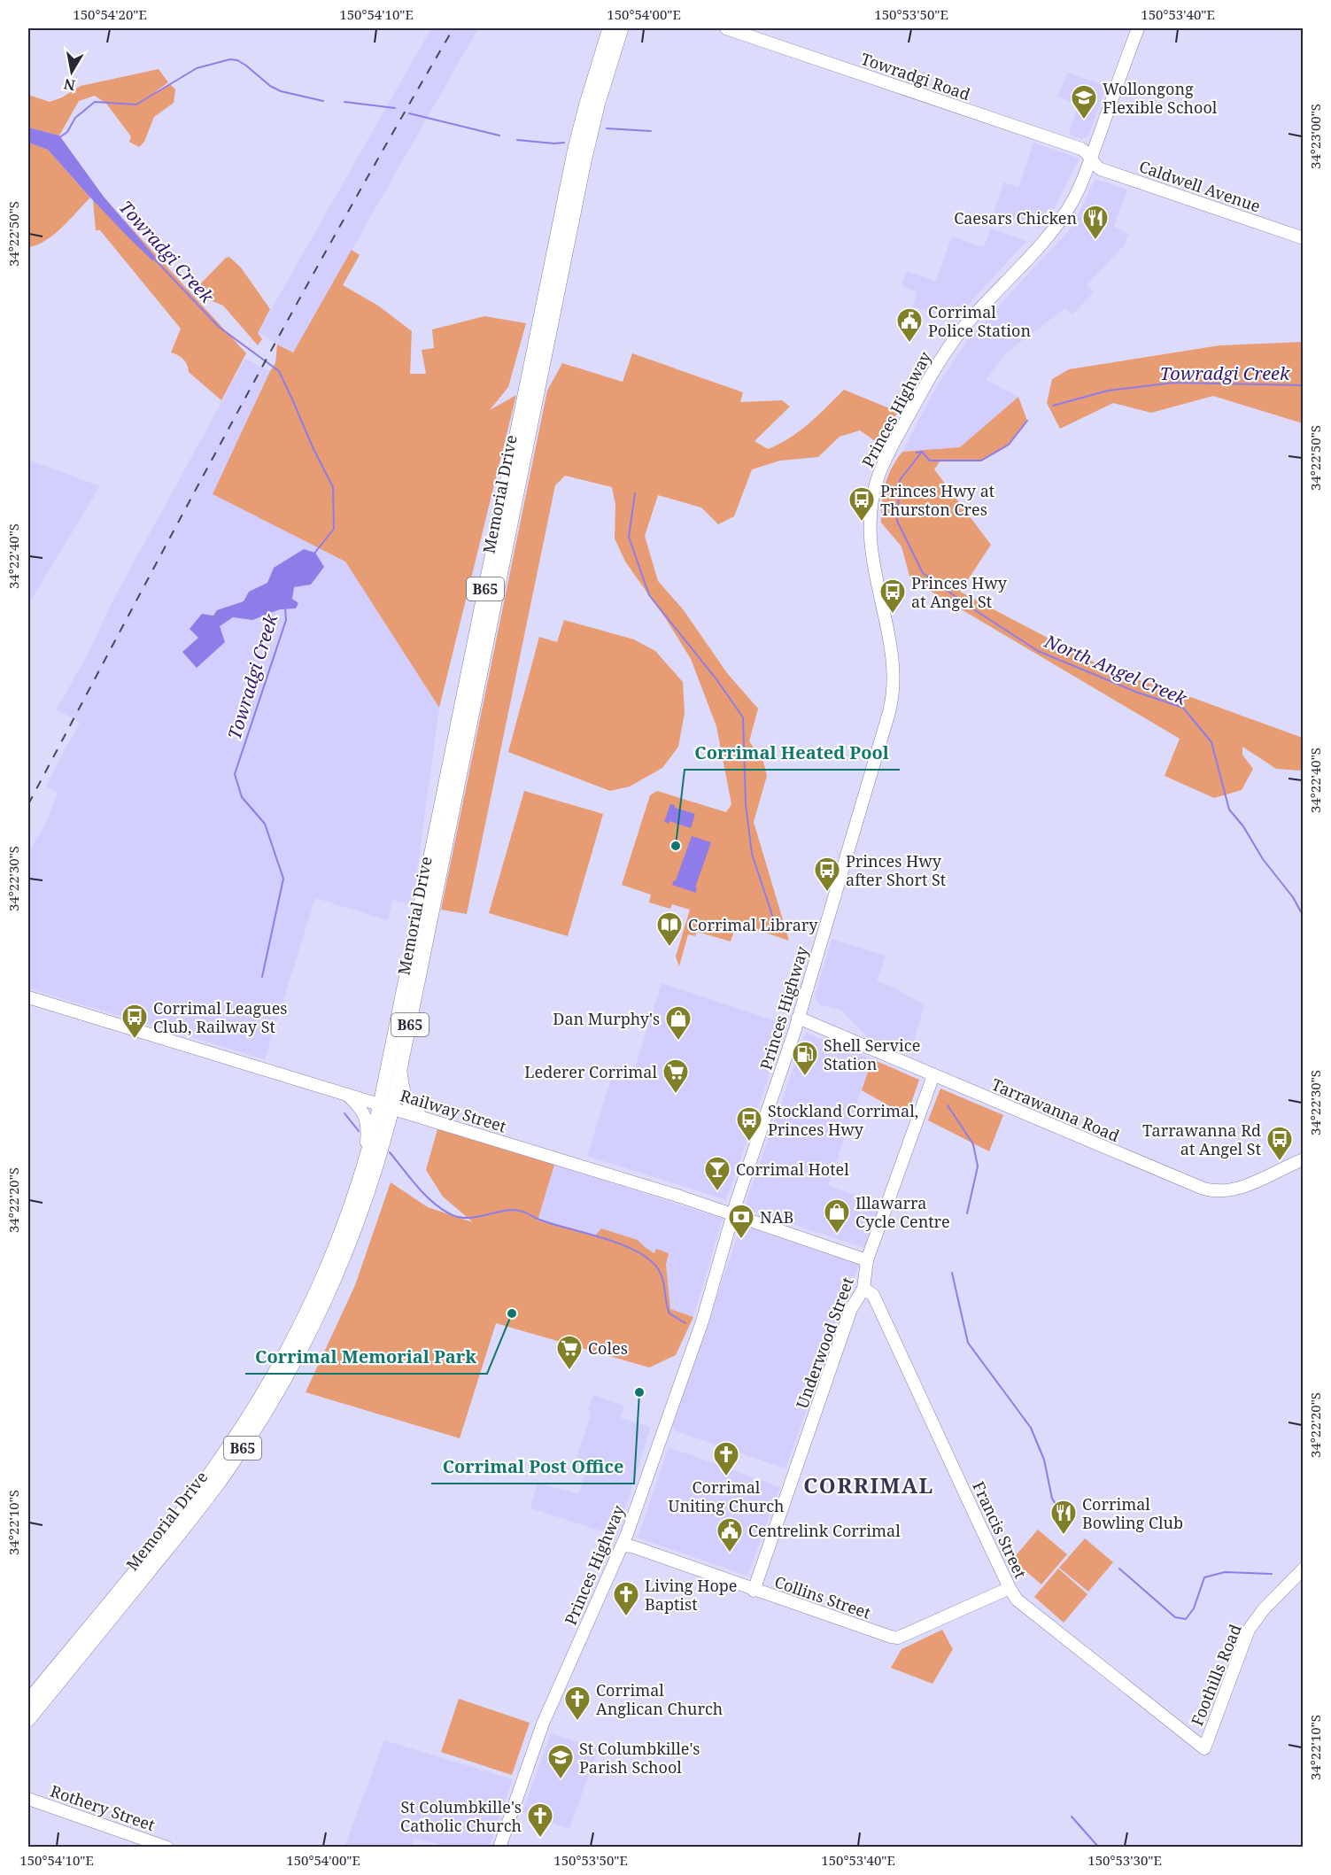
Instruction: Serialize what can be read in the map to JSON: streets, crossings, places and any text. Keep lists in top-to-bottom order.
{
  "streets": {
    "main road": [
      "Towradgi Road",
      "Caldwell Avenue",
      "Princes Highway",
      "Memorial Drive",
      "B65",
      "Tarrawanna Road",
      "Railway Street",
      "Underwood Street",
      "Francis Street",
      "Collins Street",
      "Foothills Road",
      "Rothery Street"
    ]
  },
  "crossings": [
    ["Towradgi Road", "Caldwell Avenue"],
    ["Towradgi Road", "Princes Highway"],
    ["Caldwell Avenue", "Princes Highway"],
    ["Princes Highway", "Tarrawanna Road"],
    ["Princes Highway", "Railway Street"],
    ["Princes Highway", "Collins Street"],
    ["Memorial Drive", "Railway Street"],
    ["Tarrawanna Road", "Underwood Street"],
    ["Railway Street", "Underwood Street"],
    ["Underwood Street", "Francis Street"],
    ["Underwood Street", "Collins Street"],
    ["Francis Street", "Collins Street"],
    ["Francis Street", "Foothills Road"]
  ],
  "districts": ["CORRIMAL"],
  "water": ["Towradgi Creek", "North Angel Creek"],
  "places": {
    "school or university": ["Wollongong Flexible School", "St Columbkille's Parish School"],
    "restaurant": ["Caesars Chicken", "Corrimal Bowling Club"],
    "public building": ["Corrimal Police Station", "Centrelink Corrimal"],
    "bus stop": [
      "Princes Hwy at Thurston Cres",
      "Princes Hwy at Angel St",
      "Princes Hwy after Short St",
      "Corrimal Leagues Club, Railway St",
      "Stockland Corrimal, Princes Hwy",
      "Tarrawanna Rd at Angel St"
    ],
    "other": ["Corrimal Heated Pool", "Corrimal Memorial Park", "Corrimal Post Office"],
    "library": ["Corrimal Library"],
    "shop": ["Dan Murphy's", "Illawarra Cycle Centre"],
    "fuel station": ["Shell Service Station"],
    "supermarket": ["Lederer Corrimal", "Coles"],
    "bar": ["Corrimal Hotel"],
    "bank": ["NAB"],
    "church": [
      "Corrimal Uniting Church",
      "Living Hope Baptist",
      "Corrimal Anglican Church",
      "St Columbkille's Catholic Church"
    ]
  },
  "north": "bottom",
  "coordinates": [
    "150°54'20\"E",
    "150°54'10\"E",
    "150°54'00\"E",
    "150°53'50\"E",
    "150°53'40\"E",
    "34°23'00\"S",
    "34°22'50\"S",
    "34°22'40\"S",
    "34°22'30\"S",
    "34°22'20\"S",
    "34°22'10\"S",
    "150°53'30\"E"
  ]
}
